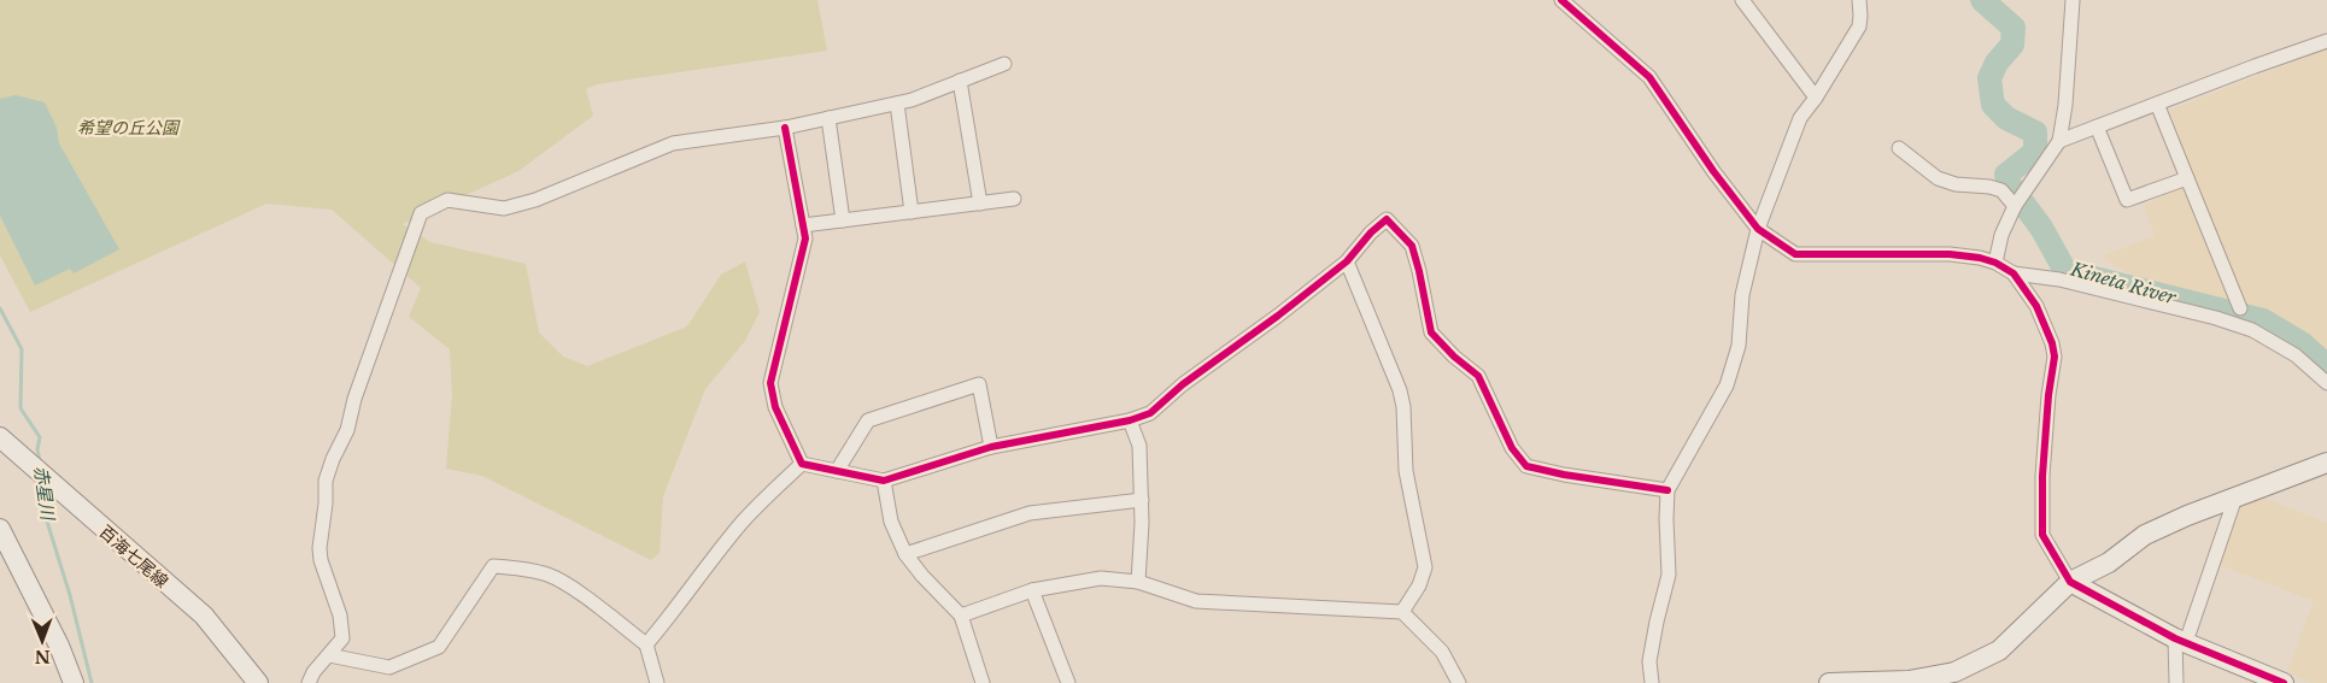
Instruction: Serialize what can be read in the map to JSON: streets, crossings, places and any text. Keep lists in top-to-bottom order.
{
  "streets": {
    "street": ["百海七尾線"]
  },
  "water": ["Kineta River", "赤星川"],
  "parks": ["希望の丘公園"],
  "north": "bottom"
}
